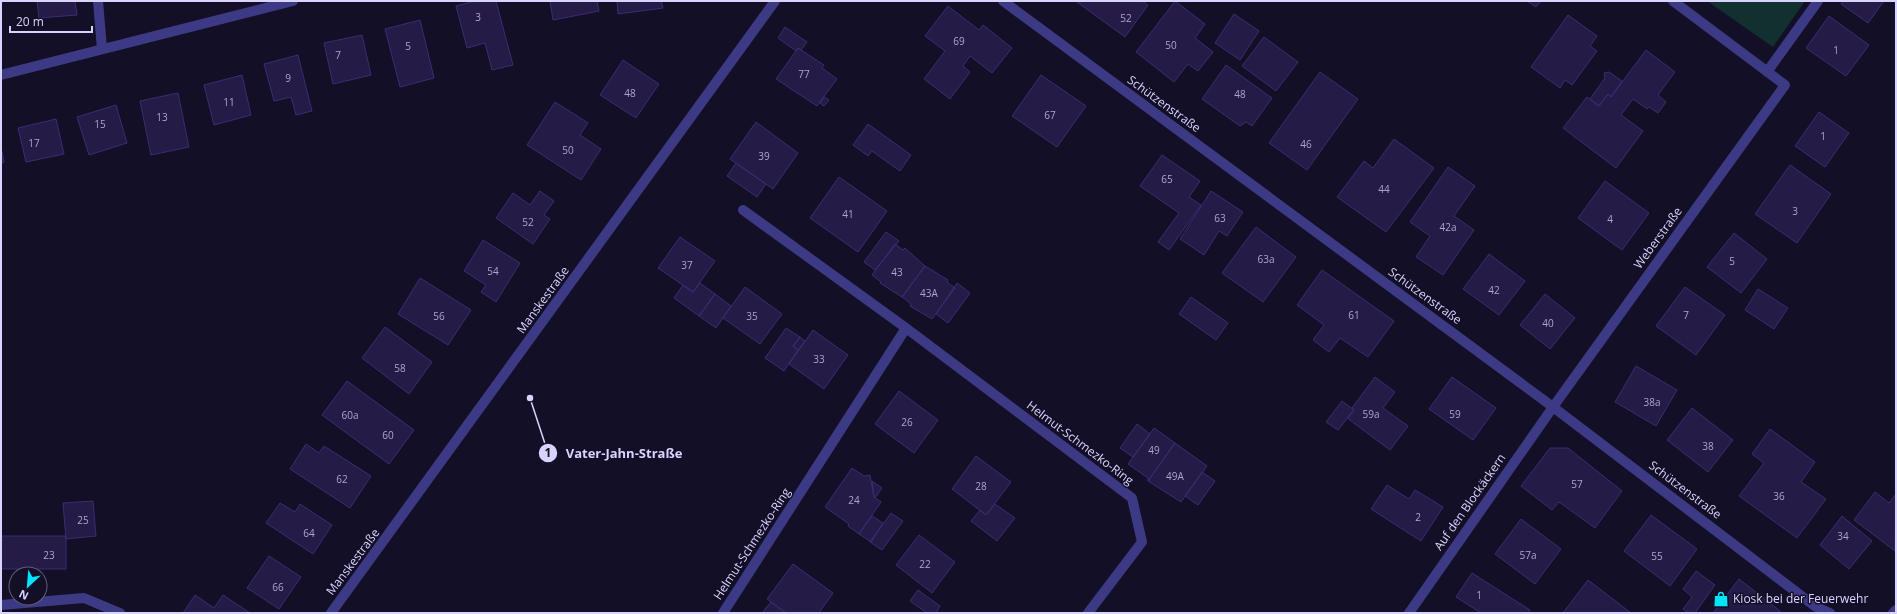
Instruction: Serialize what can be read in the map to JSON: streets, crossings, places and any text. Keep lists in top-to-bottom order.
{
  "streets": {
    "street": [
      "Schützenstraße",
      "Weberstraße",
      "Manskestraße",
      "Helmut-Schmezko-Ring",
      "Auf den Blockäckern"
    ]
  },
  "crossings": [
    ["Schützenstraße", "Weberstraße"],
    ["Schützenstraße", "Auf den Blockäckern"],
    ["Weberstraße", "Auf den Blockäckern"]
  ],
  "places": {
    "other": ["Vater-Jahn-Straße"],
    "shop": ["Kiosk bei der Feuerwehr"]
  },
  "house_numbers": [
    "3",
    "52",
    "69",
    "50",
    "5",
    "1",
    "7",
    "77",
    "9",
    "48",
    "48",
    "11",
    "67",
    "13",
    "15",
    "1",
    "17",
    "46",
    "50",
    "39",
    "65",
    "44",
    "3",
    "41",
    "63",
    "4",
    "52",
    "42a",
    "63a",
    "5",
    "37",
    "54",
    "43",
    "42",
    "43A",
    "61",
    "7",
    "56",
    "35",
    "40",
    "33",
    "58",
    "38a",
    "59a",
    "59",
    "60a",
    "26",
    "60",
    "38",
    "49",
    "49A",
    "62",
    "57",
    "28",
    "36",
    "24",
    "2",
    "25",
    "64",
    "34",
    "23",
    "57a",
    "55",
    "22",
    "66",
    "1"
  ],
  "scale_bar": "20 m",
  "north": "bottom left"
}
